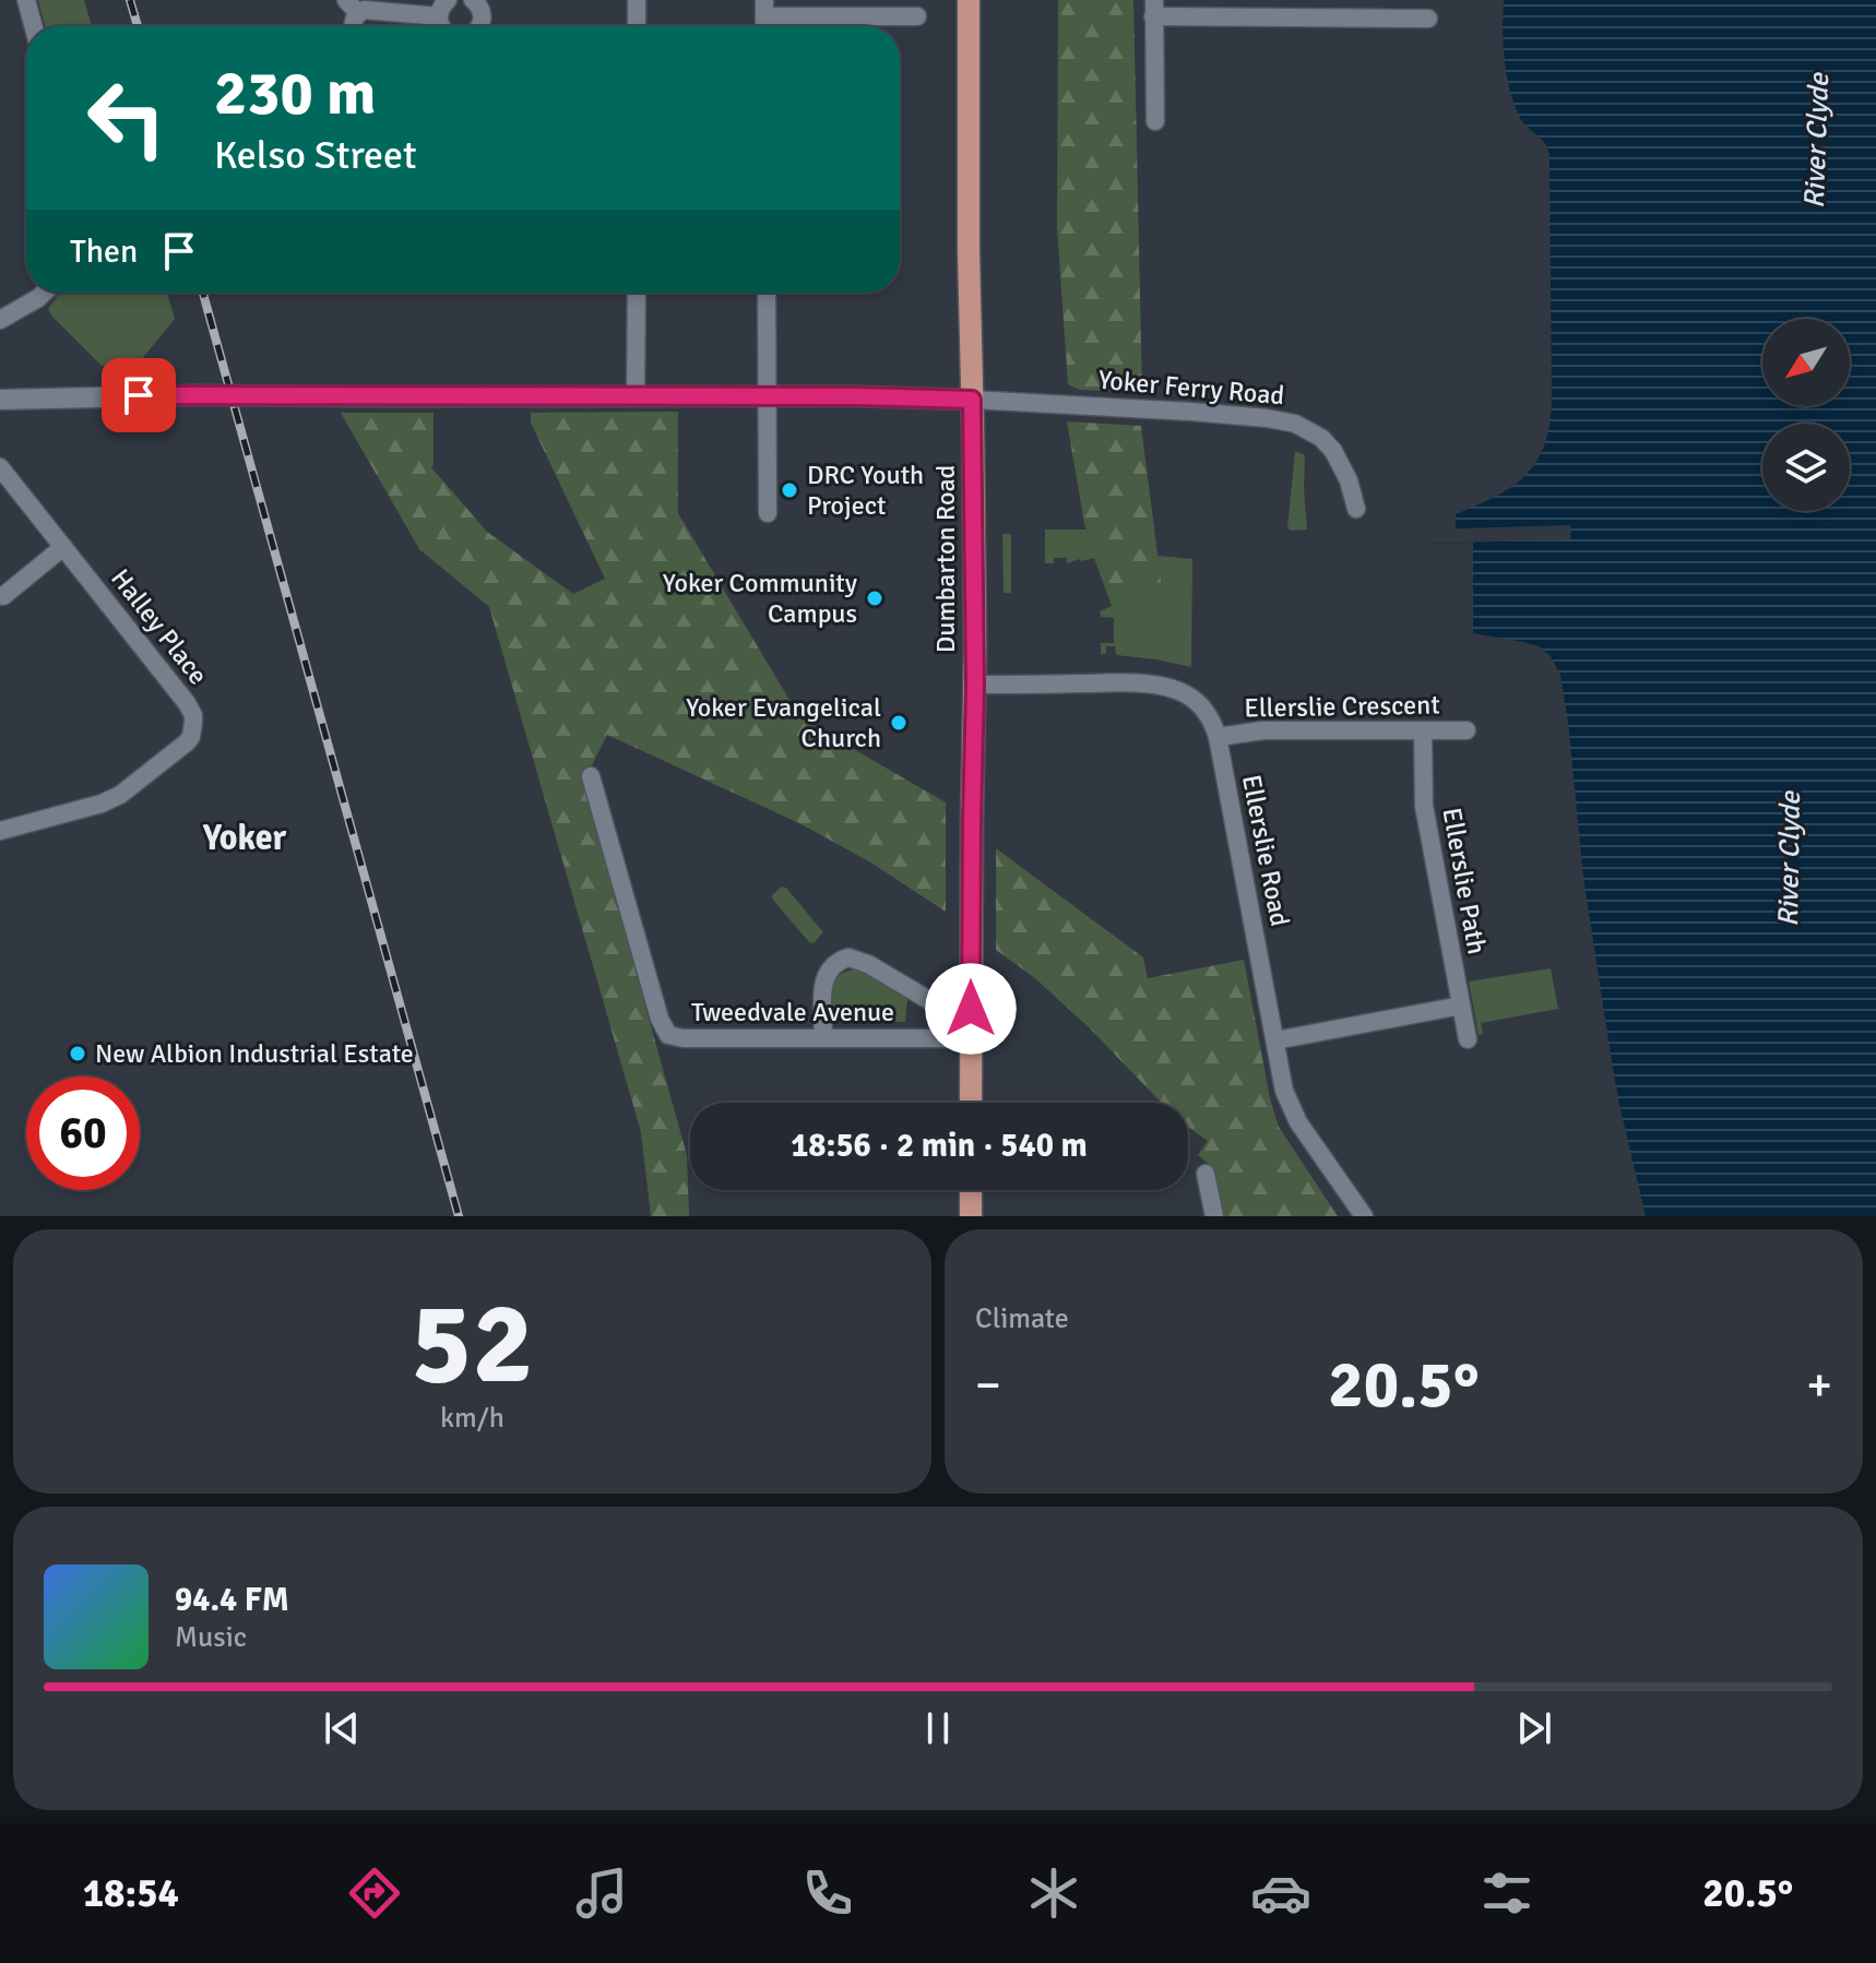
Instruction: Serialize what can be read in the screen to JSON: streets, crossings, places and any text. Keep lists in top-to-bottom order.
{
  "streets": {
    "main road": ["Dumbarton Road"],
    "street": [
      "Yoker Ferry Road",
      "Halley Place",
      "Ellerslie Crescent",
      "Ellerslie Road",
      "Ellerslie Path",
      "Tweedvale Avenue"
    ]
  },
  "crossings": [
    ["Yoker Ferry Road", "Dumbarton Road"],
    ["Dumbarton Road", "Ellerslie Road"],
    ["Dumbarton Road", "Tweedvale Avenue"],
    ["Ellerslie Crescent", "Ellerslie Road"],
    ["Ellerslie Crescent", "Ellerslie Path"]
  ],
  "districts": ["Yoker"],
  "water": ["River Clyde"],
  "places": [
    "DRC Youth Project",
    "Yoker Community Campus",
    "Yoker Evangelical Church",
    "New Albion Industrial Estate"
  ],
  "north": "bottom left",
  "page": {
    "turn": ["230 m", "Kelso Street"],
    "then": "Then",
    "limit": "60",
    "trip": "18:56 · 2 min · 540 m",
    "tile": [
      ["52", "km/h"],
      "Climate"
    ],
    "heat": ["−", "20.5°", "+"],
    "song": ["94.4 FM", "Music"],
    "tabs": ["18:54", "20.5°"]
  }
}
